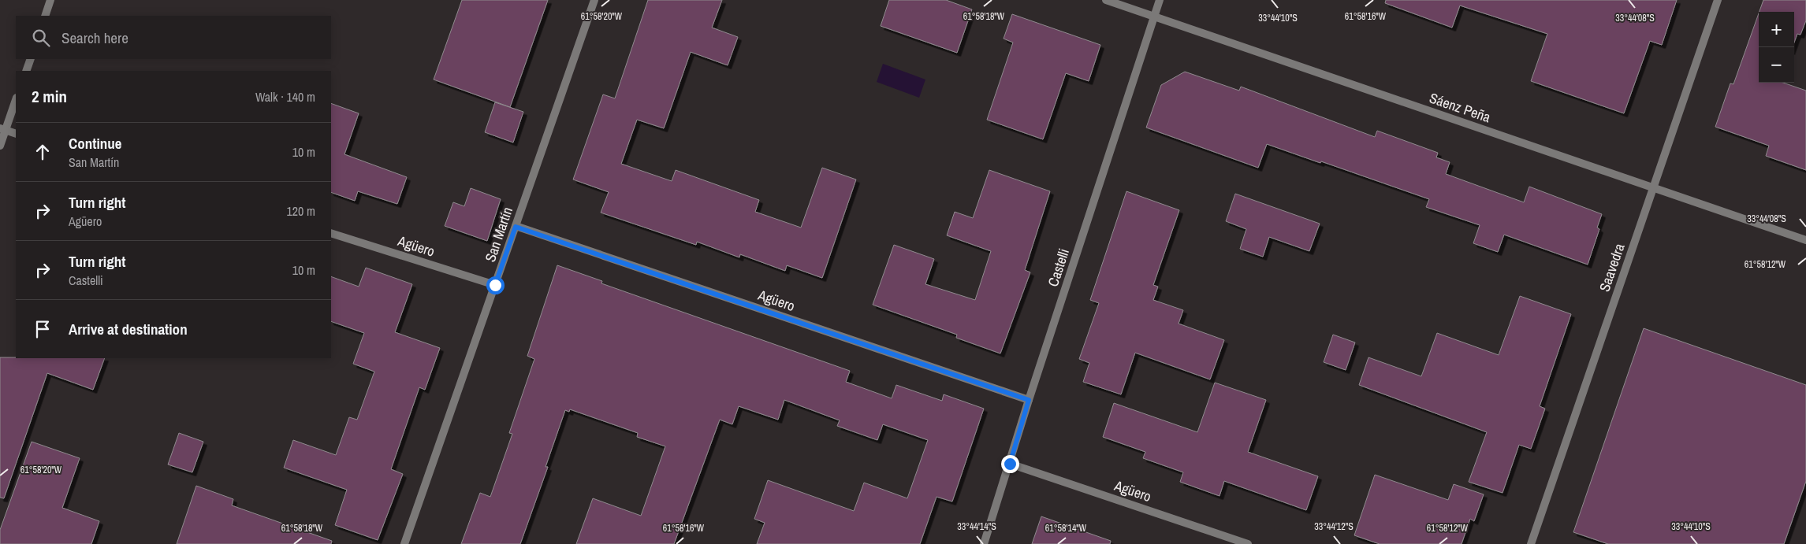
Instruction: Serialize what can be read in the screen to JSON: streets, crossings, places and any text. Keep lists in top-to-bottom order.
{
  "streets": {
    "street": [
      "Sáenz Peña",
      "San Martín",
      "Agüero",
      "Castelli",
      "Saavedra"
    ]
  },
  "crossings": [
    ["Sáenz Peña", "Castelli"],
    ["Sáenz Peña", "Saavedra"],
    ["San Martín", "Agüero"],
    ["Agüero", "Castelli"]
  ],
  "page": {
    "map_buttons": ["+", "−"],
    "search": "Search here",
    "heading": ["2 min", "Walk · 140 m"],
    "list": [
      ["Continue", "San Martín", "10 m"],
      ["Turn right", "Agüero", "120 m"],
      ["Turn right", "Castelli", "10 m"],
      "Arrive at destination"
    ]
  },
  "coordinates": [
    "61°58'18\"W",
    "61°58'20\"W",
    "61°58'16\"W",
    "33°44'10\"S",
    "33°44'08\"S",
    "61°58'12\"W",
    "33°44'14\"S",
    "33°44'12\"S",
    "61°58'14\"W"
  ]
}
